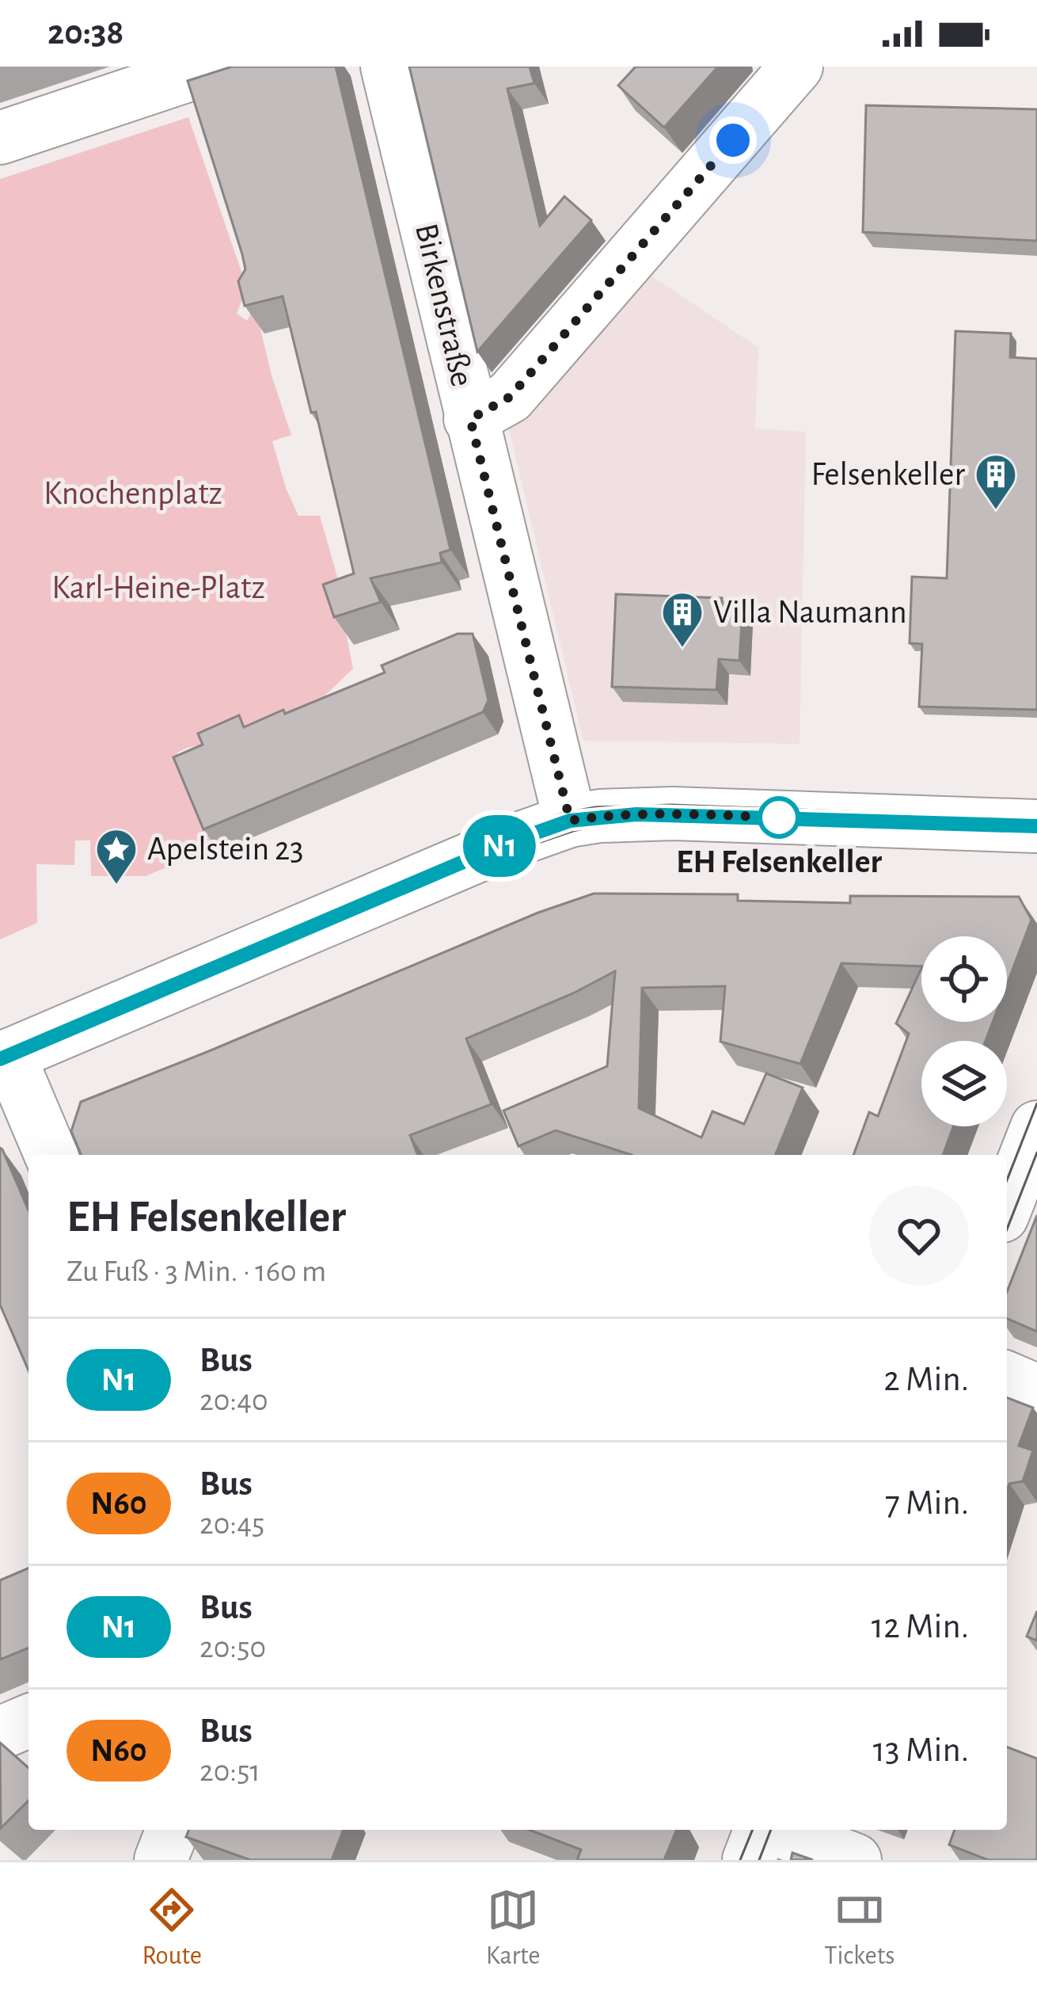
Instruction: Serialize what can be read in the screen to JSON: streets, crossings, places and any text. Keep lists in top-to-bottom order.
{
  "streets": {
    "street": ["Birkenstraße"]
  },
  "parks": ["Knochenplatz", "Karl-Heine-Platz"],
  "places": {
    "building": ["Felsenkeller", "Villa Naumann"],
    "other": ["EH Felsenkeller"],
    "place": ["Apelstein 23"]
  },
  "lines": ["bus line N1"],
  "page": {
    "status": "20:38",
    "on_map": "N1",
    "heading": ["EH Felsenkeller", "Zu Fuß · 3 Min. · 160 m"],
    "list": [
      {
        "mark": "N1",
        "name": "Bus",
        "note": "20:40",
        "value": "2 Min."
      },
      {
        "mark": "N60",
        "name": "Bus",
        "note": "20:45",
        "value": "7 Min."
      },
      {
        "mark": "N1",
        "name": "Bus",
        "note": "20:50",
        "value": "12 Min."
      },
      {
        "mark": "N60",
        "name": "Bus",
        "note": "20:51",
        "value": "13 Min."
      }
    ],
    "tabs": ["Route", "Karte", "Tickets"]
  }
}
